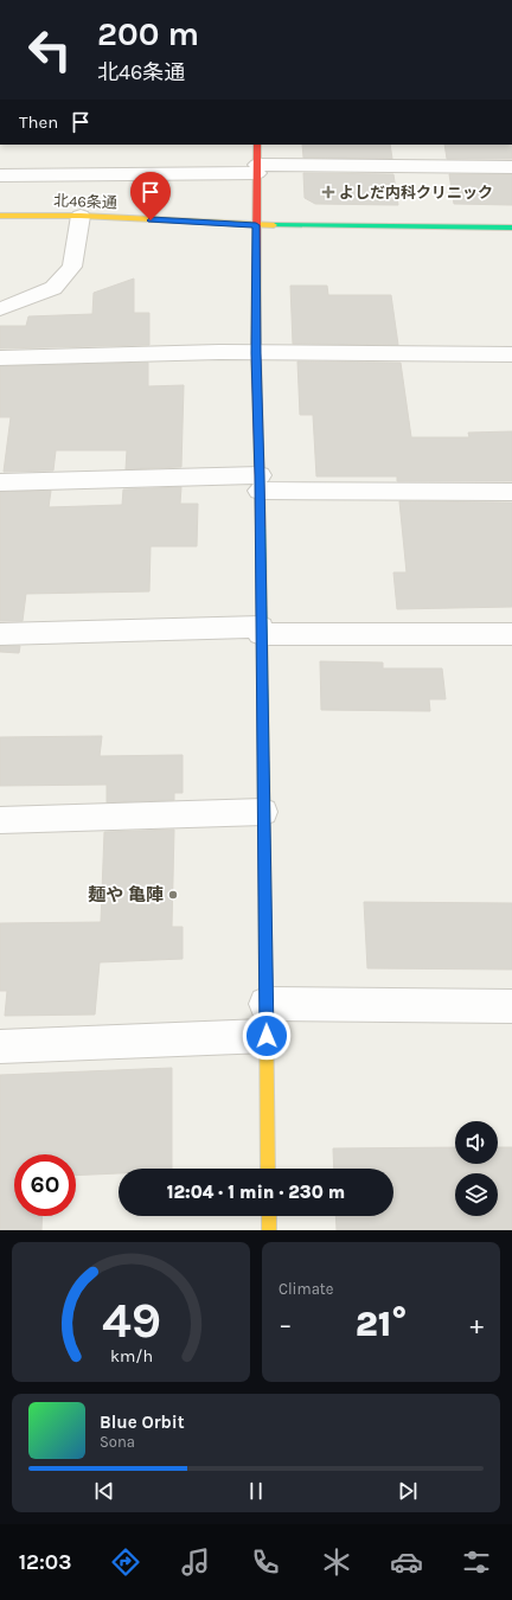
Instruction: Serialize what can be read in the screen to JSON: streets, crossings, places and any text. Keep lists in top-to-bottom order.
{
  "streets": {
    "main road": ["北46条通"]
  },
  "places": {
    "health": ["よしだ内科クリニック"],
    "other": ["麺や 亀陣"]
  },
  "page": {
    "turn": ["200 m", "北46条通"],
    "then": "Then",
    "limit": "60",
    "trip": "12:04 · 1 min · 230 m",
    "tile": "Climate",
    "heat": ["−", "21°", "+"],
    "song": ["Blue Orbit", "Sona"],
    "tabs": "12:03",
    "gauge": ["49", "km/h"]
  }
}
